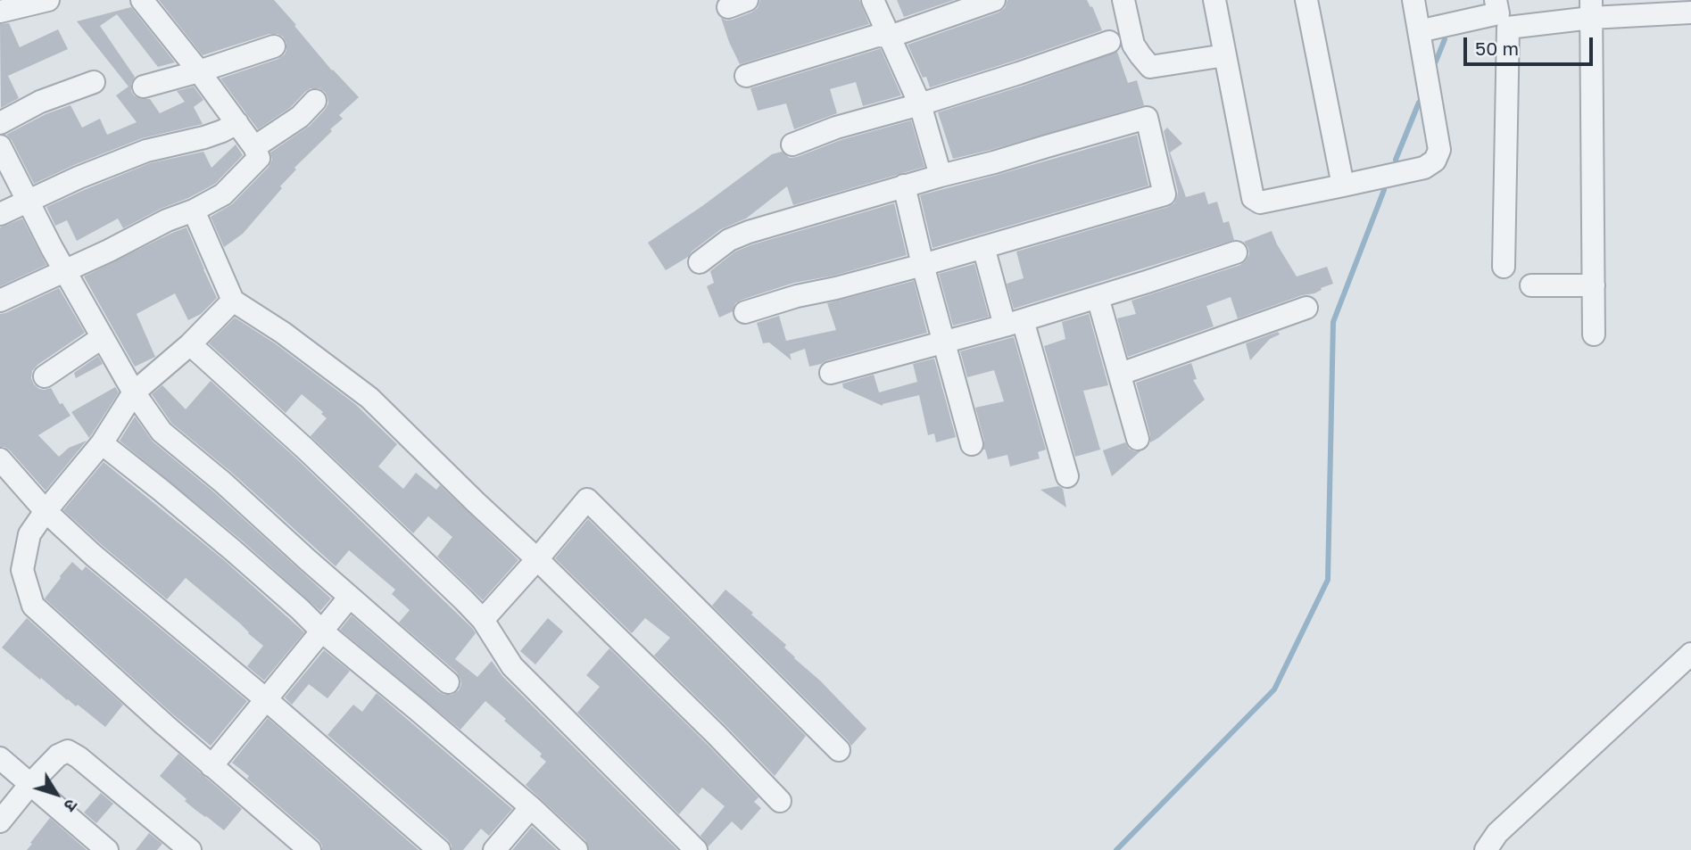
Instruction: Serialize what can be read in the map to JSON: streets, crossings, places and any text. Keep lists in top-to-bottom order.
{
  "scale_bar": "50 m",
  "north": "bottom right"
}
